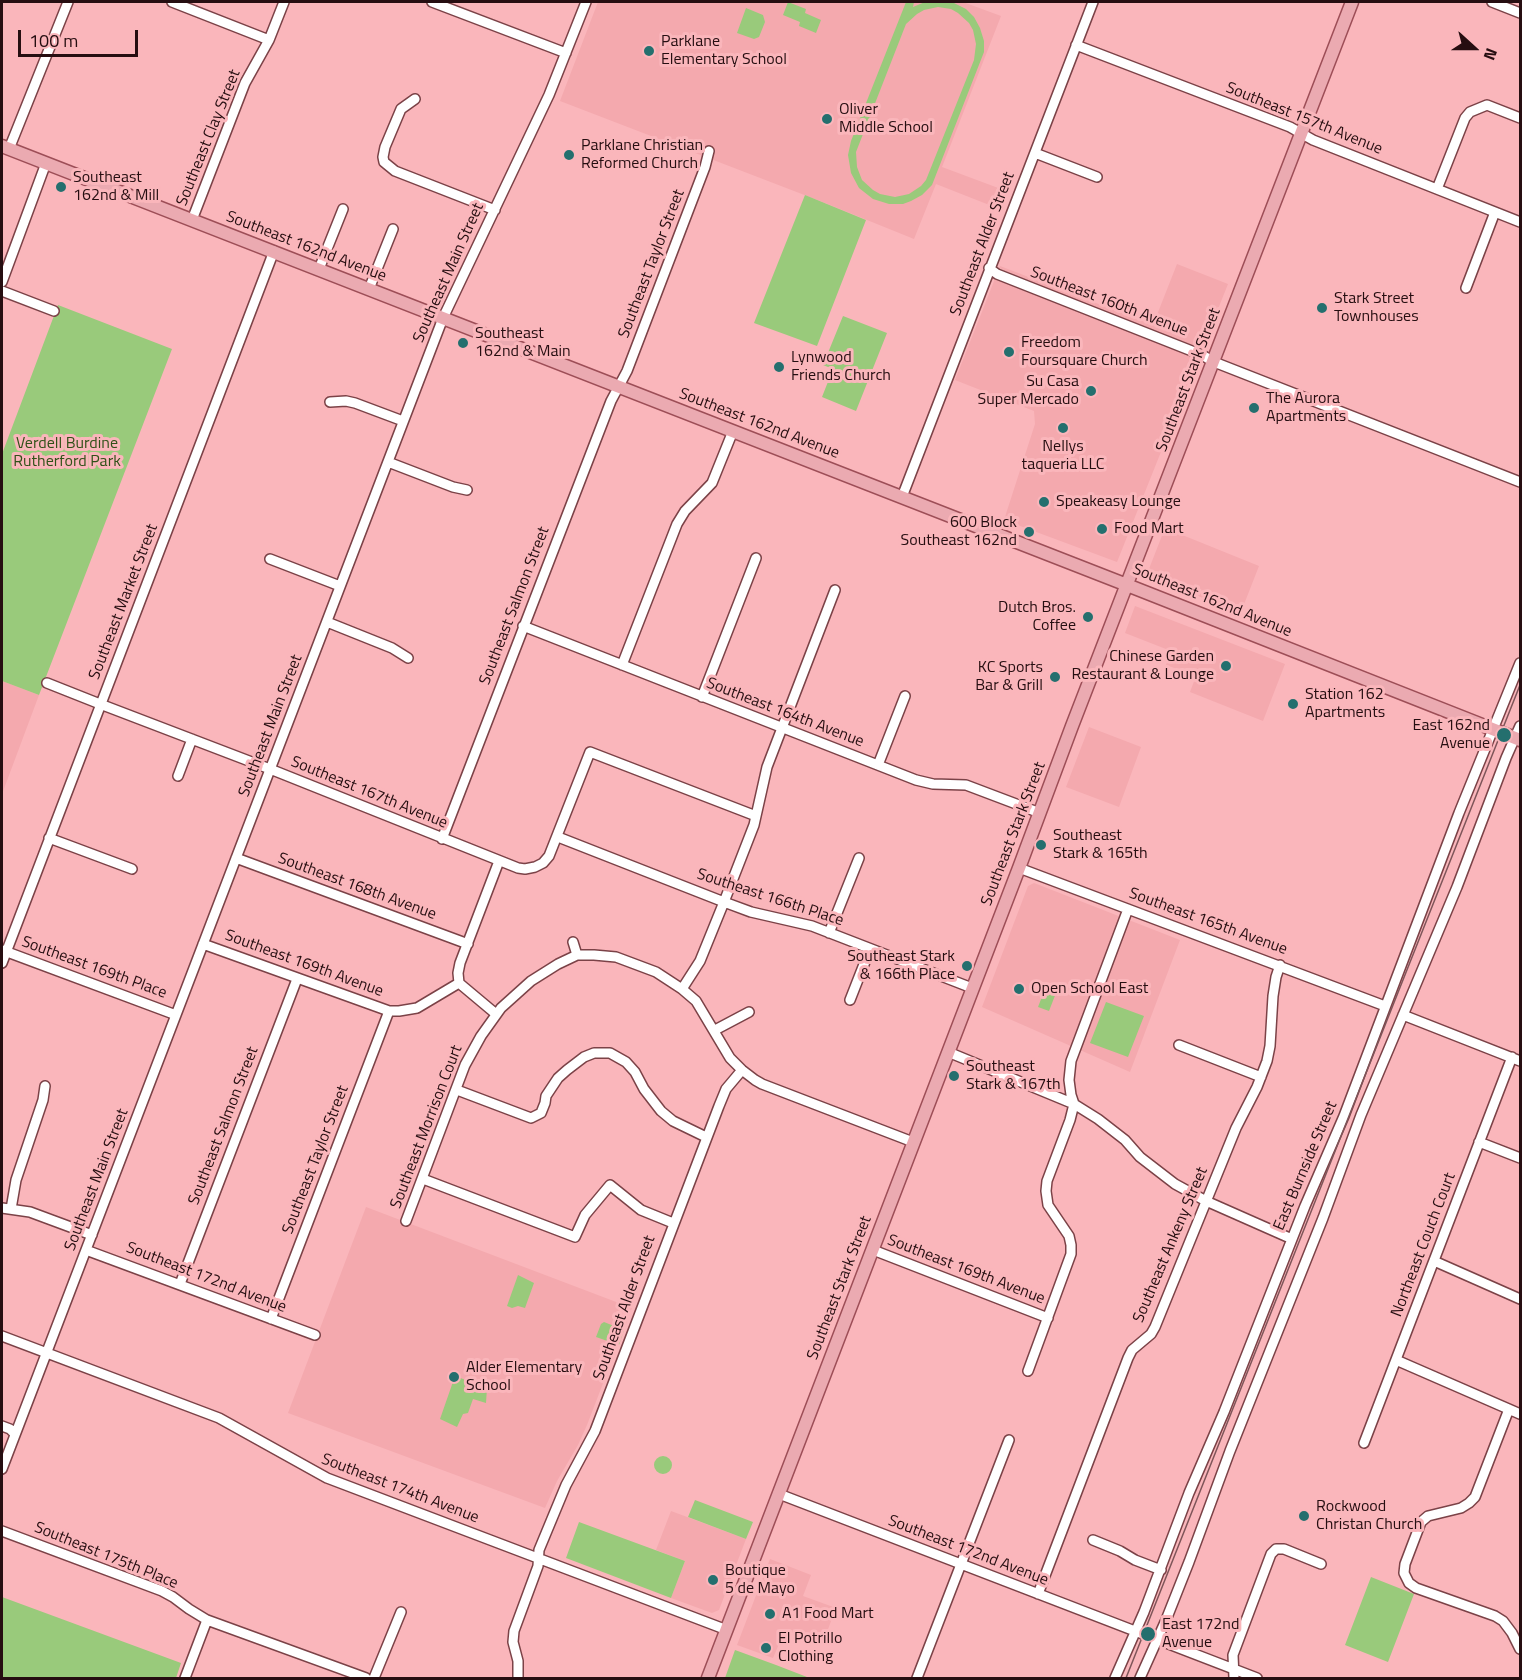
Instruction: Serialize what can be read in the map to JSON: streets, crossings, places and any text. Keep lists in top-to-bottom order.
{
  "streets": {
    "main road": ["Southeast 162nd Avenue", "Southeast Stark Street"],
    "street": [
      "Southeast 157th Avenue",
      "Southeast Clay Street",
      "Southeast Alder Street",
      "Southeast Taylor Street",
      "Southeast Main Street",
      "Southeast 160th Avenue",
      "Southeast Market Street",
      "Southeast Salmon Street",
      "Southeast 164th Avenue",
      "Southeast 167th Avenue",
      "Southeast 168th Avenue",
      "Southeast 166th Place",
      "Southeast 165th Avenue",
      "Southeast 169th Avenue",
      "Southeast 169th Place",
      "Southeast Morrison Court",
      "East Burnside Street",
      "Southeast Ankeny Street",
      "Northeast Couch Court",
      "Southeast 172nd Avenue",
      "Southeast 174th Avenue",
      "Southeast 175th Place"
    ]
  },
  "crossings": [
    ["Southeast 157th Avenue", "Southeast Alder Street"],
    ["Southeast 157th Avenue", "Southeast Stark Street"],
    ["Southeast Clay Street", "Southeast 162nd Avenue"],
    ["Southeast Alder Street", "Southeast 162nd Avenue"],
    ["Southeast Alder Street", "Southeast 160th Avenue"],
    ["Southeast Alder Street", "Southeast 174th Avenue"],
    ["Southeast 162nd Avenue", "Southeast Taylor Street"],
    ["Southeast 162nd Avenue", "Southeast Main Street"],
    ["Southeast 162nd Avenue", "Southeast Stark Street"],
    ["Southeast 162nd Avenue", "Southeast Market Street"],
    ["Southeast 162nd Avenue", "Southeast Salmon Street"],
    ["Southeast 162nd Avenue", "East Burnside Street"],
    ["Southeast Taylor Street", "Southeast Salmon Street"],
    ["Southeast Taylor Street", "Southeast 169th Avenue"],
    ["Southeast Taylor Street", "Southeast 172nd Avenue"],
    ["Southeast Main Street", "Southeast 167th Avenue"],
    ["Southeast Main Street", "Southeast 168th Avenue"],
    ["Southeast Main Street", "Southeast 169th Avenue"],
    ["Southeast Main Street", "Southeast 169th Place"],
    ["Southeast Main Street", "Southeast 172nd Avenue"],
    ["Southeast Main Street", "Southeast 174th Avenue"],
    ["Southeast 160th Avenue", "Southeast Stark Street"],
    ["Southeast Stark Street", "Southeast 164th Avenue"],
    ["Southeast Stark Street", "Southeast 166th Place"],
    ["Southeast Stark Street", "Southeast 165th Avenue"],
    ["Southeast Stark Street", "Southeast 169th Avenue"],
    ["Southeast Stark Street", "Southeast 172nd Avenue"],
    ["Southeast Stark Street", "Southeast 174th Avenue"],
    ["Southeast Market Street", "Southeast 167th Avenue"],
    ["Southeast Market Street", "Southeast 169th Place"],
    ["Southeast Salmon Street", "Southeast 164th Avenue"],
    ["Southeast Salmon Street", "Southeast 167th Avenue"],
    ["Southeast Salmon Street", "Southeast 169th Avenue"],
    ["Southeast Salmon Street", "Southeast 172nd Avenue"],
    ["Southeast 167th Avenue", "Southeast 166th Place"],
    ["Southeast 165th Avenue", "East Burnside Street"],
    ["Southeast 165th Avenue", "Southeast Ankeny Street"],
    ["East Burnside Street", "Southeast 172nd Avenue"],
    ["Southeast Ankeny Street", "Southeast 172nd Avenue"]
  ],
  "parks": ["Verdell Burdine Rutherford Park"],
  "places": [
    "Parklane Elementary School",
    "Oliver Middle School",
    "Parklane Christian Reformed Church",
    "Southeast 162nd & Mill",
    "Stark Street Townhouses",
    "Southeast 162nd & Main",
    "Freedom Foursquare Church",
    "Lynwood Friends Church",
    "Su Casa Super Mercado",
    "The Aurora Apartments",
    "Nellys taqueria LLC",
    "Speakeasy Lounge",
    "Food Mart",
    "600 Block Southeast 162nd",
    "Dutch Bros. Coffee",
    "Chinese Garden Restaurant & Lounge",
    "KC Sports Bar & Grill",
    "Station 162 Apartments",
    "East 162nd Avenue",
    "Southeast Stark & 165th",
    "Southeast Stark & 166th Place",
    "Open School East",
    "Southeast Stark & 167th",
    "Alder Elementary School",
    "Rockwood Christan Church",
    "Boutique 5 de Mayo",
    "A1 Food Mart",
    "East 172nd Avenue",
    "El Potrillo Clothing"
  ],
  "scale_bar": "100 m",
  "north": "right"
}
